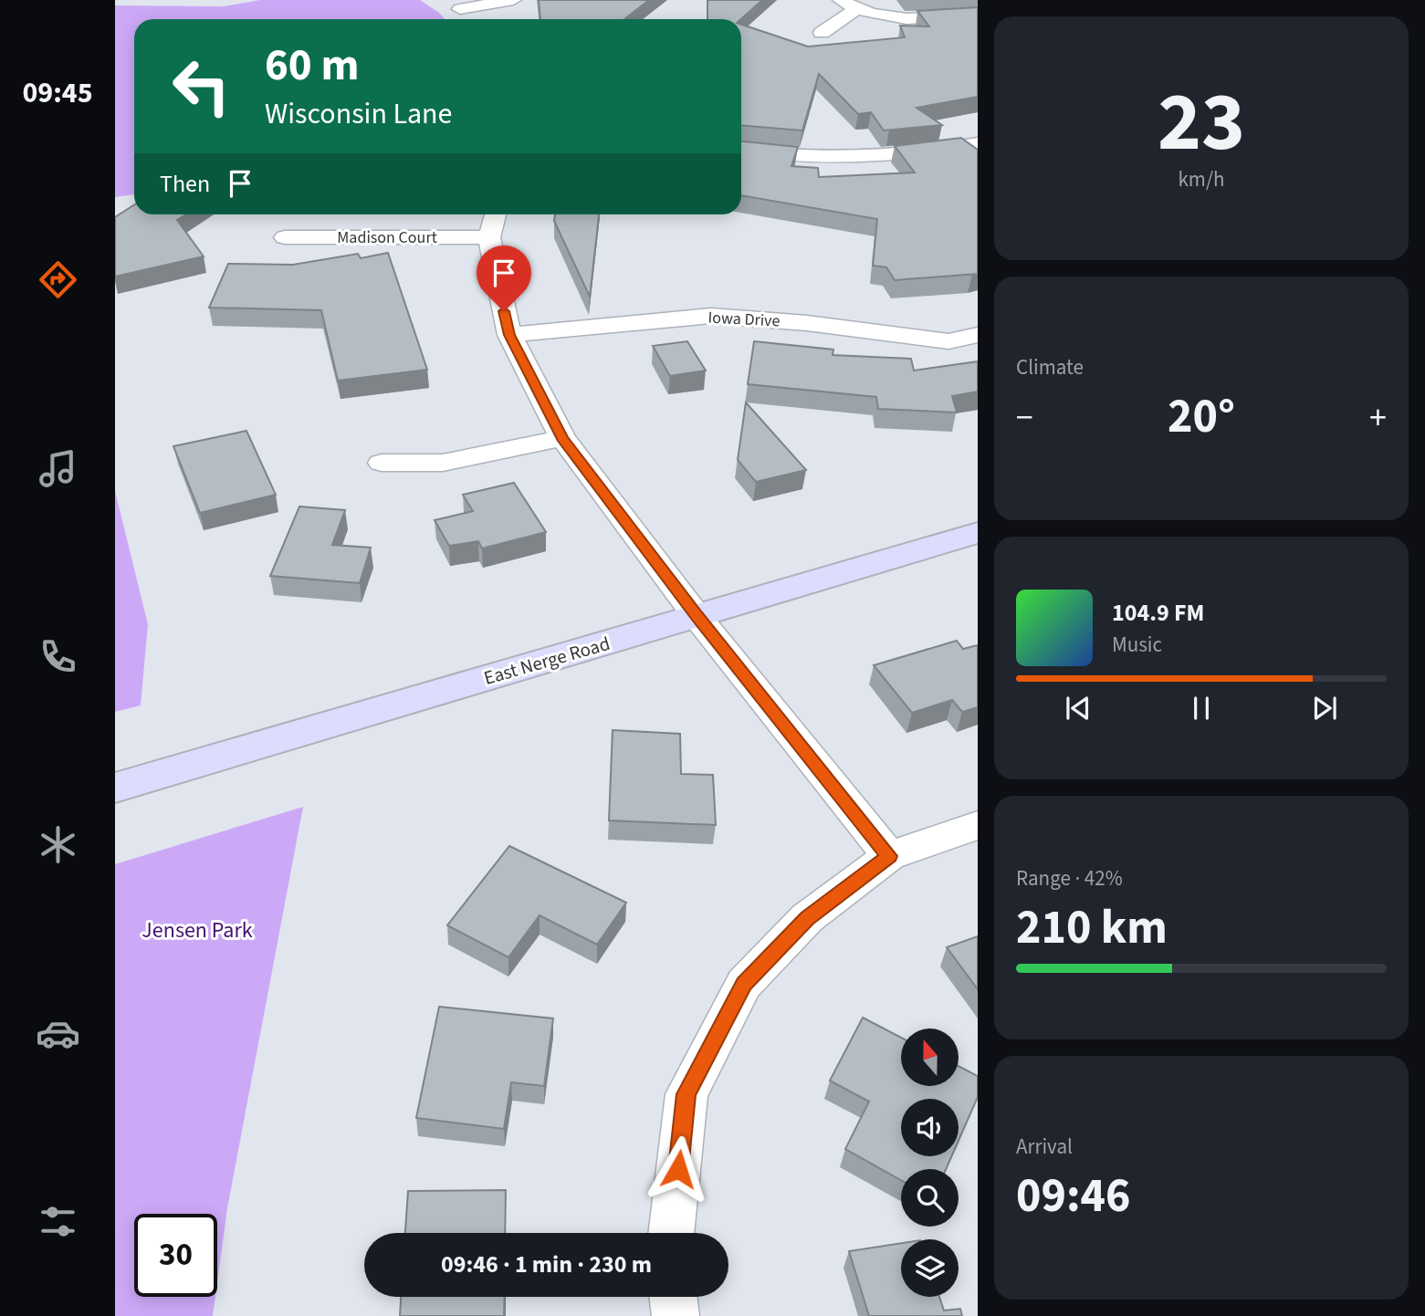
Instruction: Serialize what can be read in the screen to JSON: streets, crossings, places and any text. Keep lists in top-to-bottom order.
{
  "streets": {
    "main road": ["East Nerge Road"],
    "street": ["Madison Court", "Iowa Drive"]
  },
  "parks": ["Jensen Park"],
  "north": "top",
  "page": {
    "tabs": "09:45",
    "tile": [
      ["23", "km/h"],
      "Climate",
      ["Range · 42%", "210 km"],
      ["Arrival", "09:46"]
    ],
    "turn": ["60 m", "Wisconsin Lane"],
    "then": "Then",
    "heat": ["−", "20°", "+"],
    "song": ["104.9 FM", "Music"],
    "limit": "30",
    "trip": "09:46 · 1 min · 230 m"
  }
}
